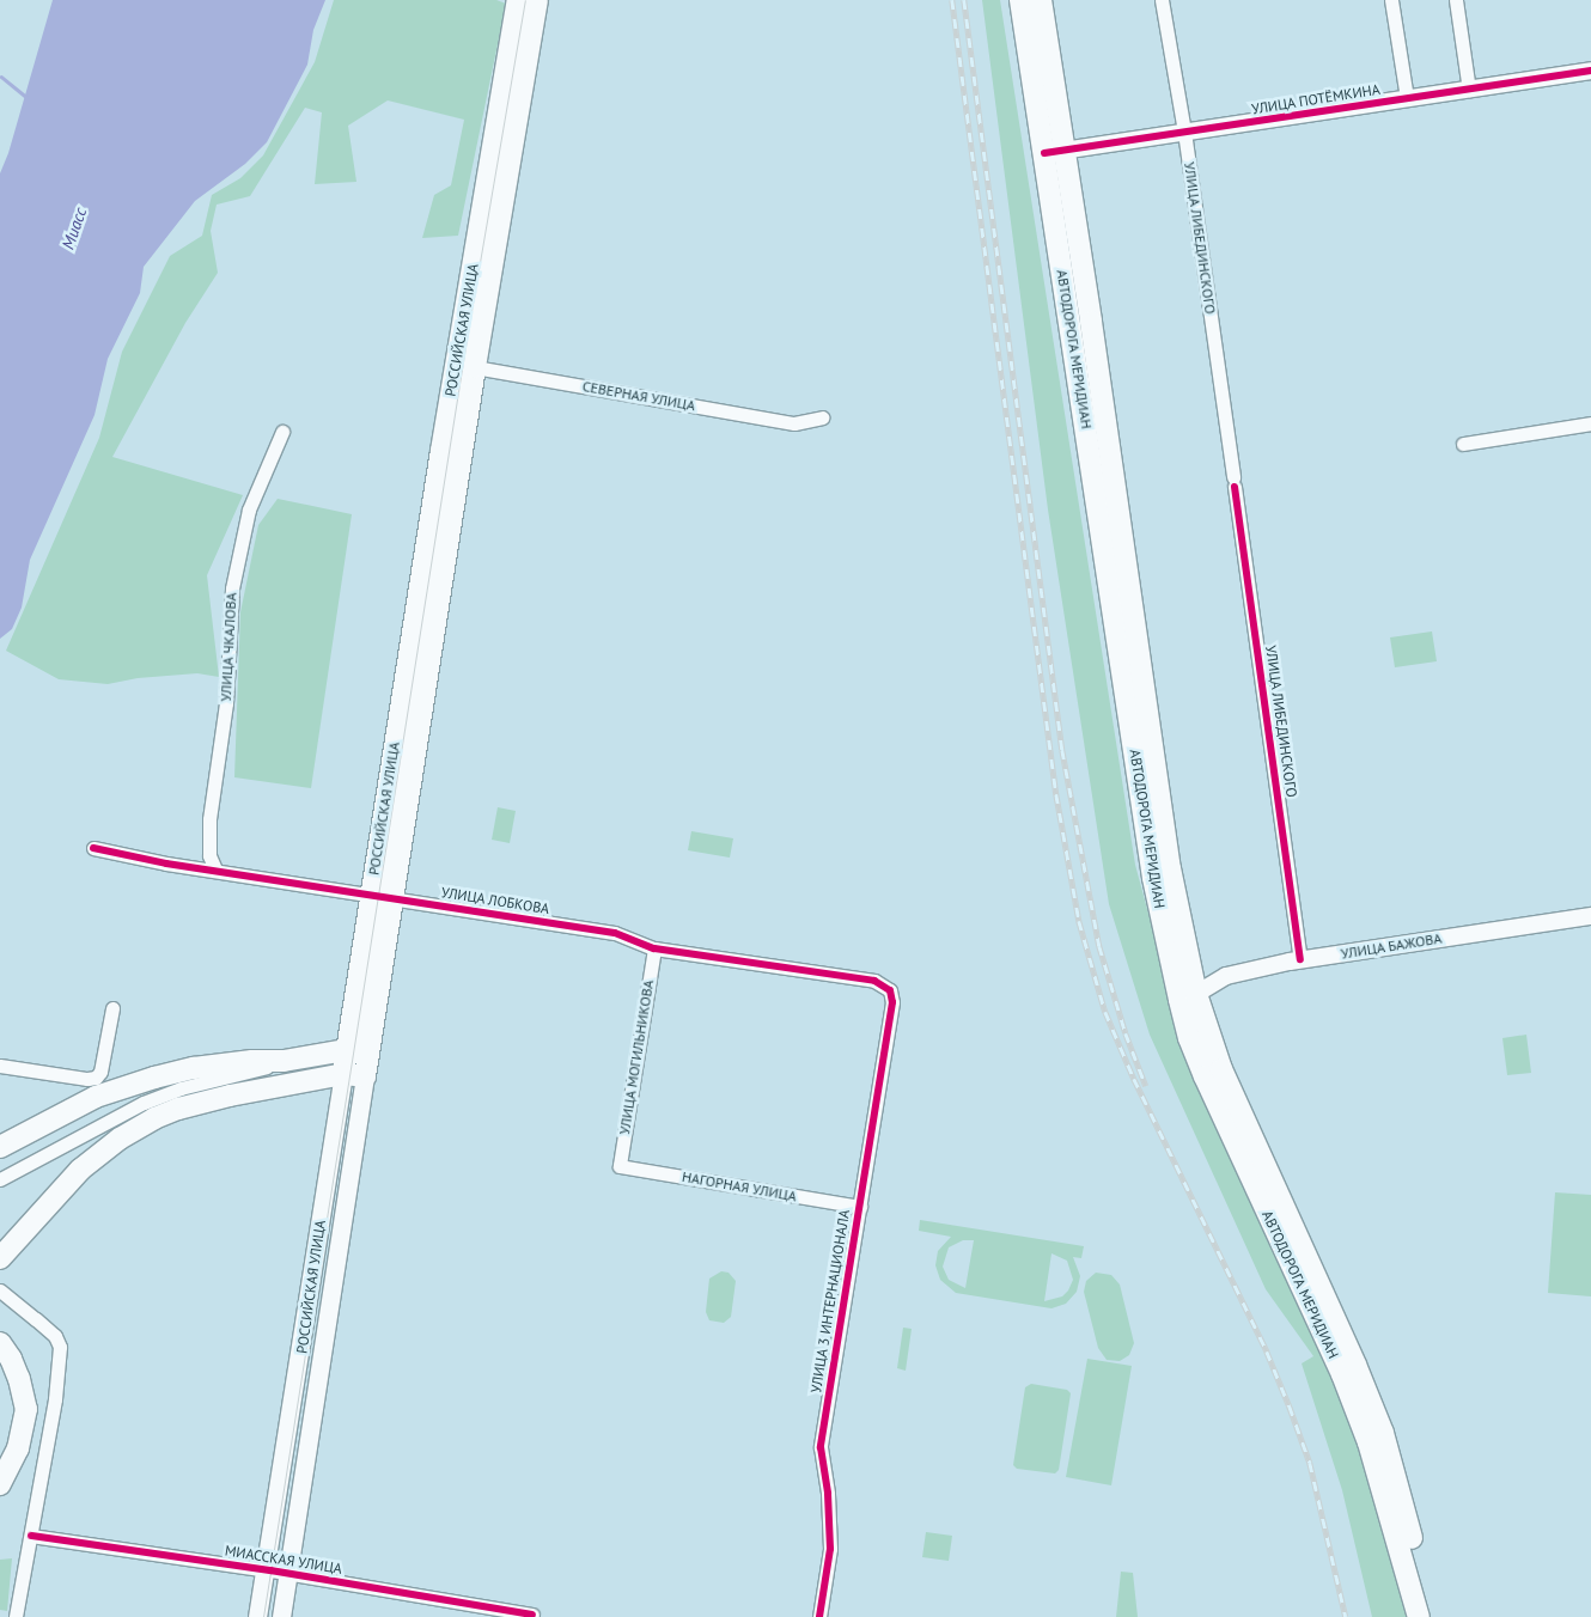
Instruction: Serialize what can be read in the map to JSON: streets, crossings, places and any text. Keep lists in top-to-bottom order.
{
  "streets": {
    "main road": ["РОССИЙСКАЯ УЛИЦА", "АВТОДОРОГА МЕРИДИАН"],
    "street": [
      "УЛИЦА ПОТЁМКИНА",
      "УЛИЦА ЛИБЕДИНСКОГО",
      "СЕВЕРНАЯ УЛИЦА",
      "УЛИЦА ЧКАЛОВА",
      "УЛИЦА ЛОБКОВА",
      "УЛИЦА БАЖОВА",
      "УЛИЦА МОГИЛЬНИКОВА",
      "НАГОРНАЯ УЛИЦА",
      "УЛИЦА 3 ИНТЕРНАЦИОНАЛА",
      "МИАССКАЯ УЛИЦА"
    ]
  },
  "crossings": [
    ["УЛИЦА ПОТЁМКИНА", "УЛИЦА ЛИБЕДИНСКОГО"],
    ["УЛИЦА ПОТЁМКИНА", "АВТОДОРОГА МЕРИДИАН"],
    ["УЛИЦА ЛИБЕДИНСКОГО", "УЛИЦА БАЖОВА"],
    ["РОССИЙСКАЯ УЛИЦА", "СЕВЕРНАЯ УЛИЦА"],
    ["РОССИЙСКАЯ УЛИЦА", "УЛИЦА ЛОБКОВА"],
    ["РОССИЙСКАЯ УЛИЦА", "МИАССКАЯ УЛИЦА"],
    ["АВТОДОРОГА МЕРИДИАН", "УЛИЦА БАЖОВА"],
    ["УЛИЦА ЧКАЛОВА", "УЛИЦА ЛОБКОВА"],
    ["УЛИЦА ЛОБКОВА", "УЛИЦА МОГИЛЬНИКОВА"],
    ["УЛИЦА ЛОБКОВА", "УЛИЦА 3 ИНТЕРНАЦИОНАЛА"],
    ["УЛИЦА МОГИЛЬНИКОВА", "НАГОРНАЯ УЛИЦА"],
    ["НАГОРНАЯ УЛИЦА", "УЛИЦА 3 ИНТЕРНАЦИОНАЛА"]
  ],
  "water": ["Миасс"]
}
